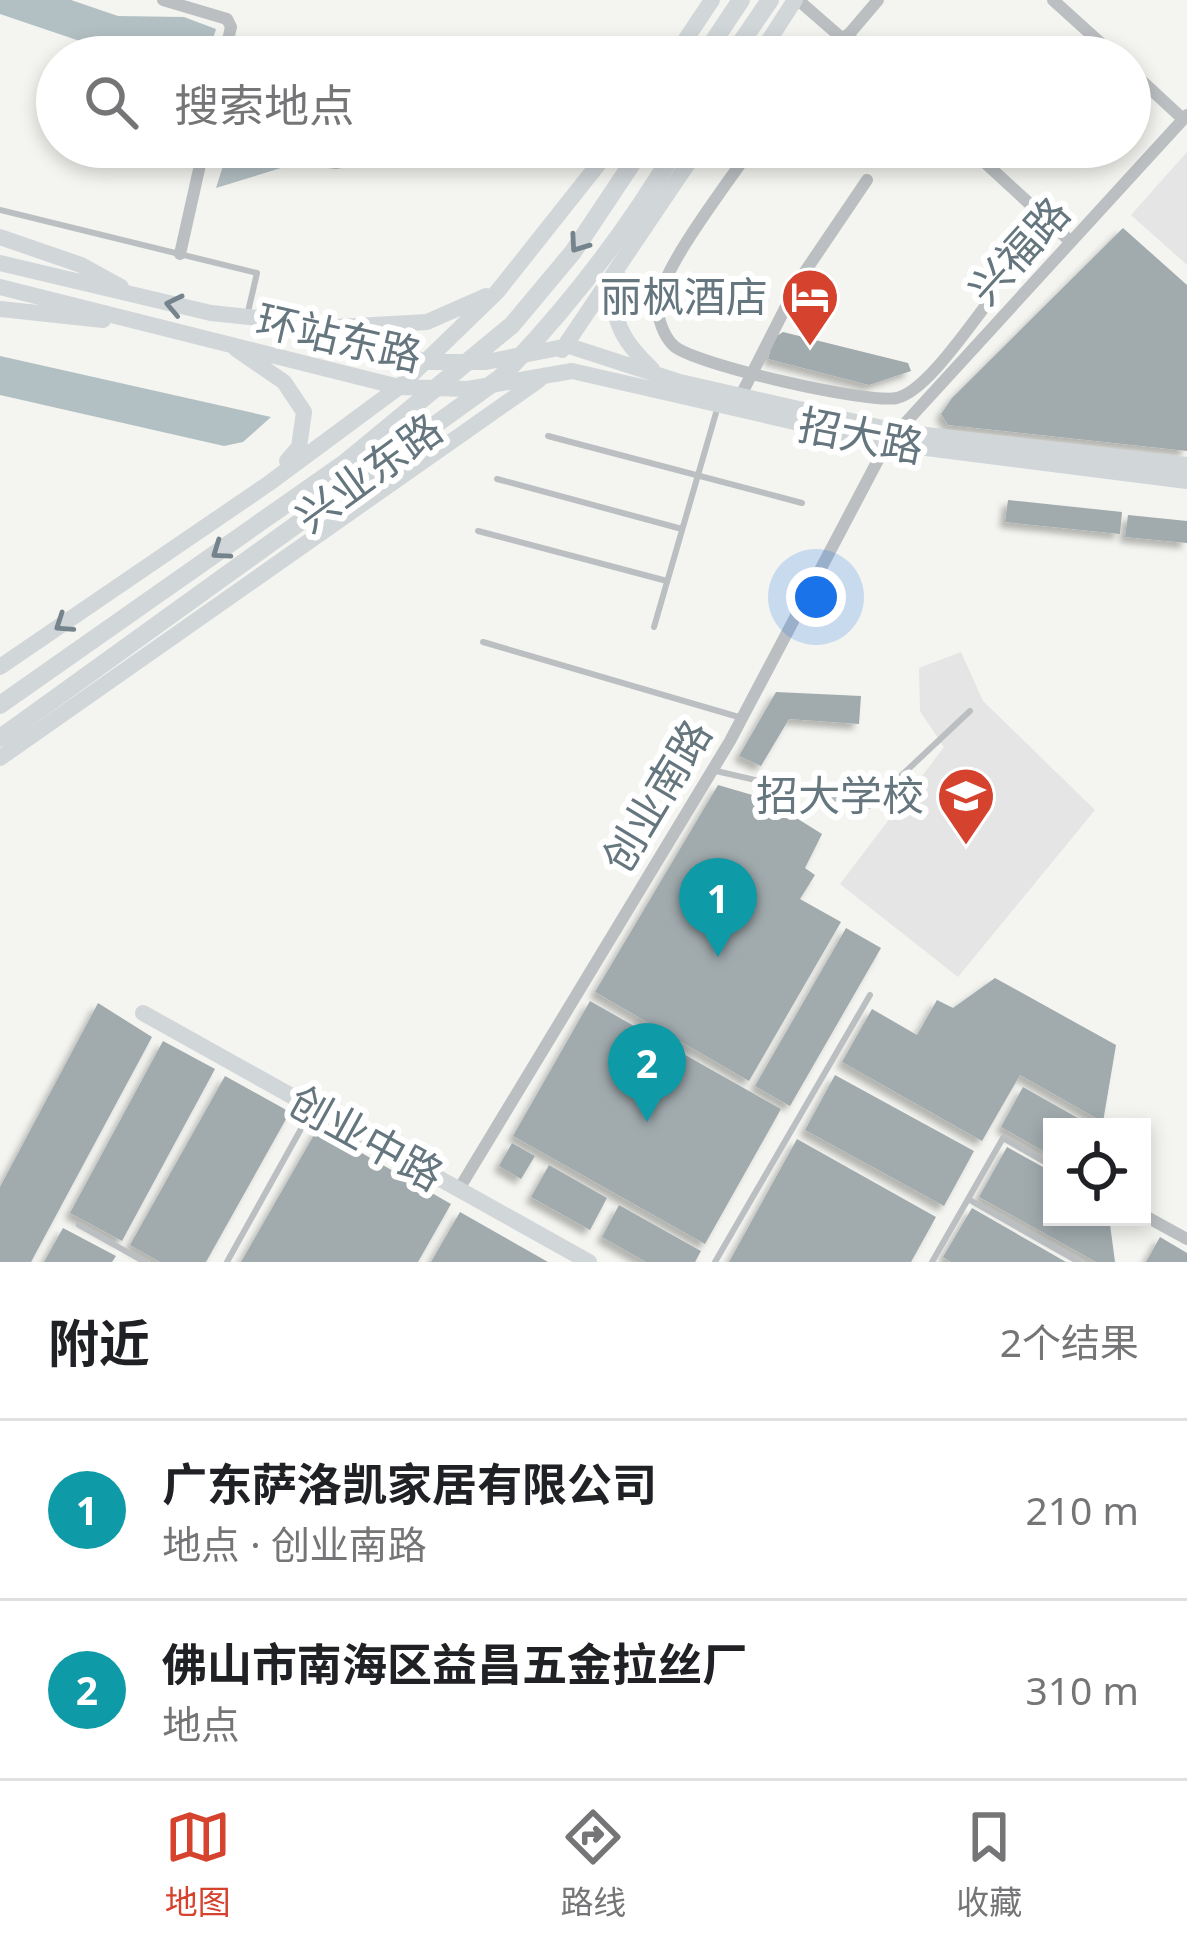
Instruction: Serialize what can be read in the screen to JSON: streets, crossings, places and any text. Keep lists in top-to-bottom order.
{
  "streets": {
    "main road": [
      "环站东路",
      "招大路",
      "兴业东路",
      "创业中路"
    ],
    "street": ["兴福路", "创业南路"]
  },
  "crossings": [
    ["兴福路", "招大路"],
    ["兴福路", "创业南路"],
    ["环站东路", "招大路"],
    ["环站东路", "兴业东路"],
    ["招大路", "创业南路"],
    ["创业南路", "创业中路"]
  ],
  "places": {
    "hotel": ["丽枫酒店"],
    "school or university": ["招大学校"]
  },
  "page": {
    "search": "搜索地点",
    "pins": ["1", "2"],
    "heading": ["附近", "2个结果"],
    "list": [
      {
        "mark": "1",
        "name": "广东萨洛凯家居有限公司",
        "note": "地点 · 创业南路",
        "value": "210 m"
      },
      {
        "mark": "2",
        "name": "佛山市南海区益昌五金拉丝厂",
        "note": "地点",
        "value": "310 m"
      }
    ],
    "nav": ["地图", "路线", "收藏"]
  }
}
